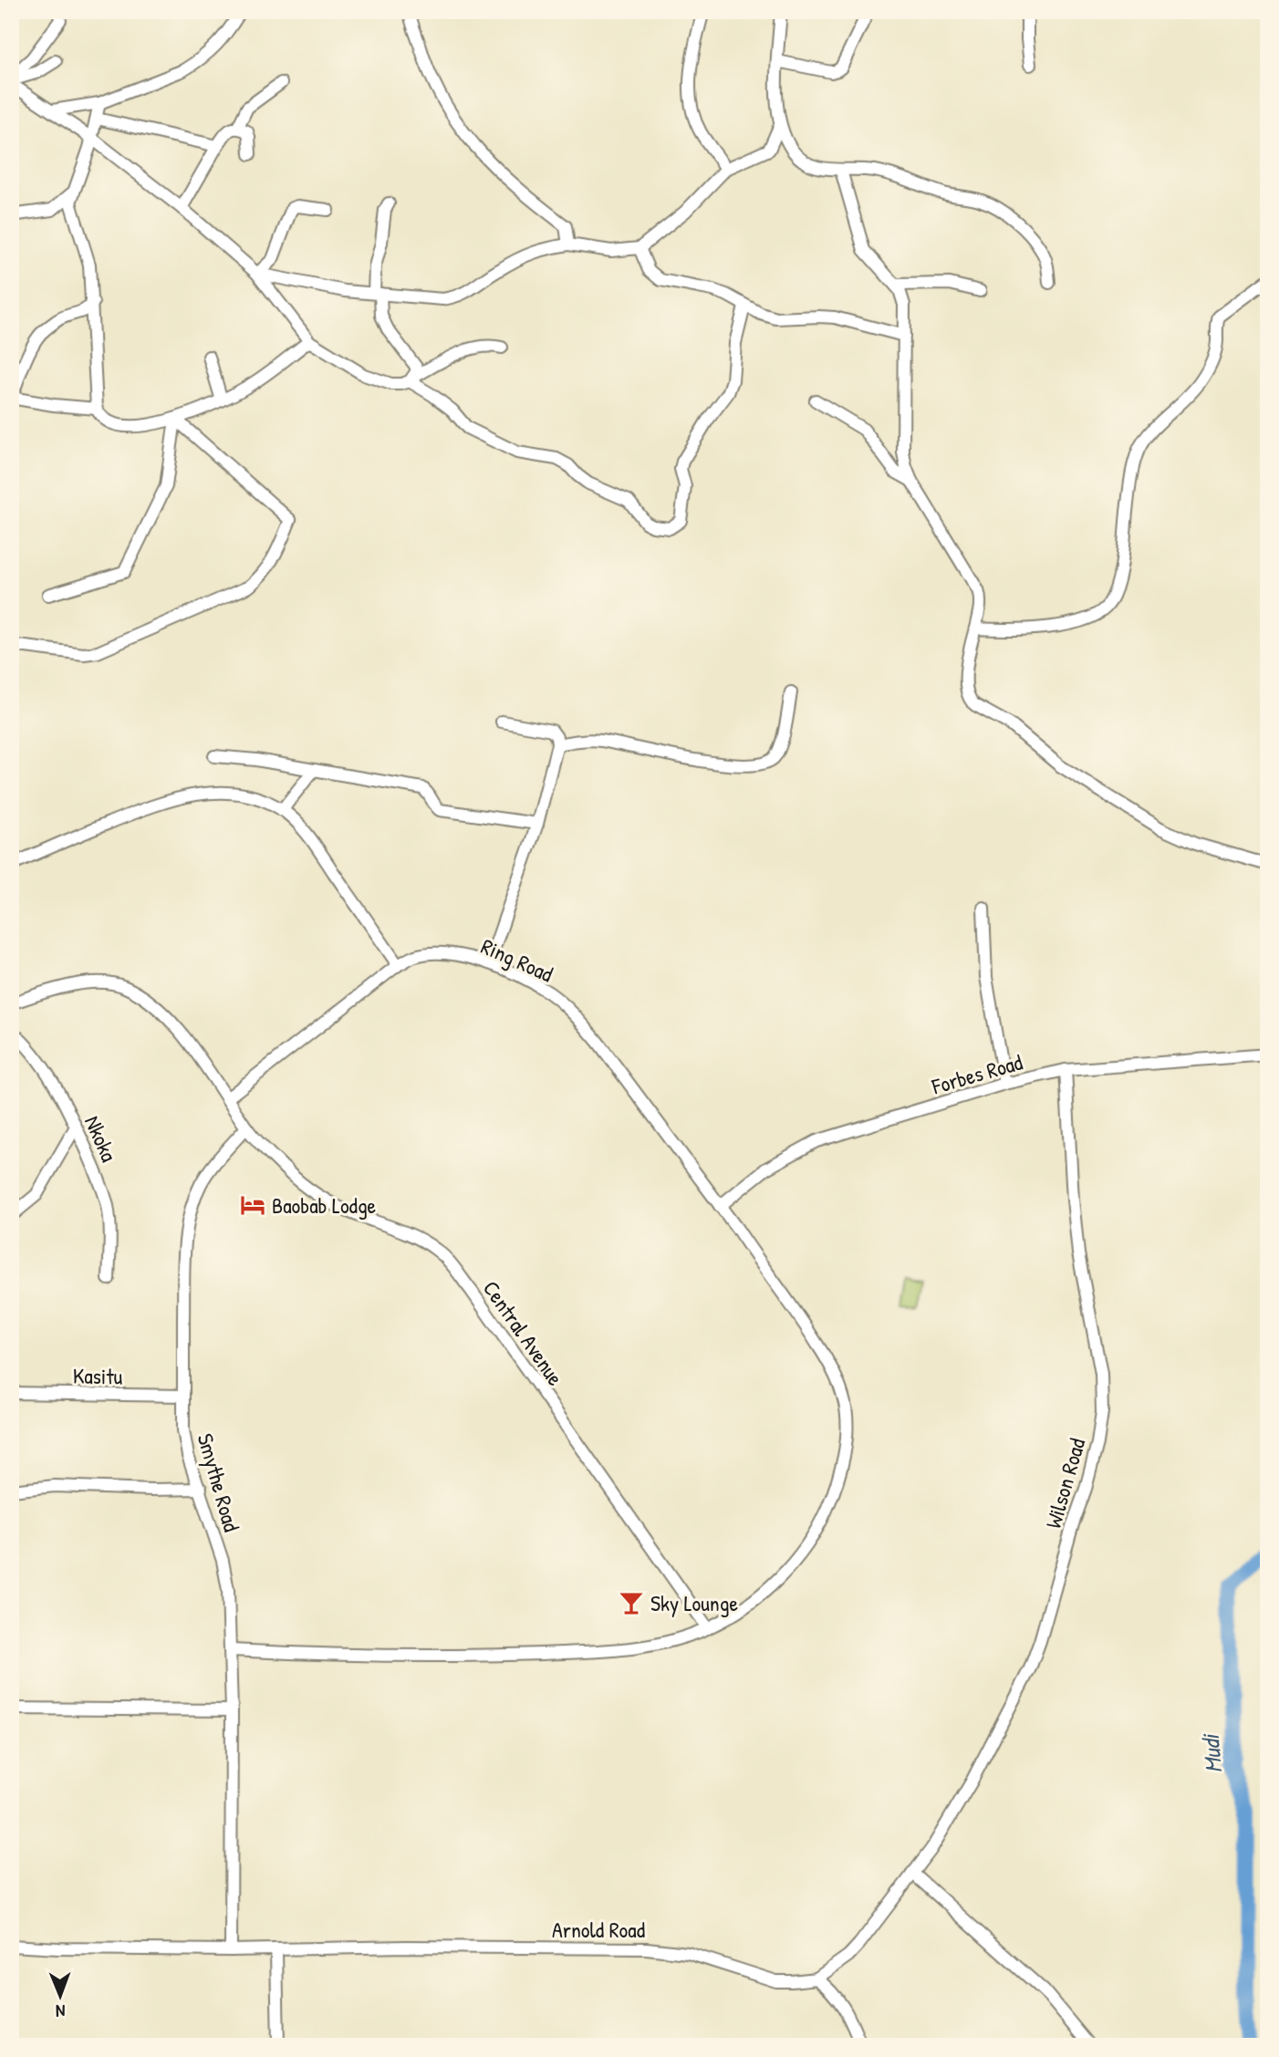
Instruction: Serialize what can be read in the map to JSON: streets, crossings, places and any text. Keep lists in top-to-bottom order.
{
  "streets": {
    "street": [
      "Ring Road",
      "Forbes Road",
      "Nkoka",
      "Central Avenue",
      "Kasitu",
      "Smythe Road",
      "Wilson Road",
      "Arnold Road"
    ]
  },
  "crossings": [
    ["Ring Road", "Forbes Road"],
    ["Ring Road", "Central Avenue"],
    ["Ring Road", "Smythe Road"],
    ["Forbes Road", "Wilson Road"],
    ["Central Avenue", "Smythe Road"],
    ["Kasitu", "Smythe Road"],
    ["Smythe Road", "Arnold Road"]
  ],
  "water": ["Mudi"],
  "places": {
    "hotel": ["Baobab Lodge"],
    "bar": ["Sky Lounge"]
  },
  "north": "bottom"
}
